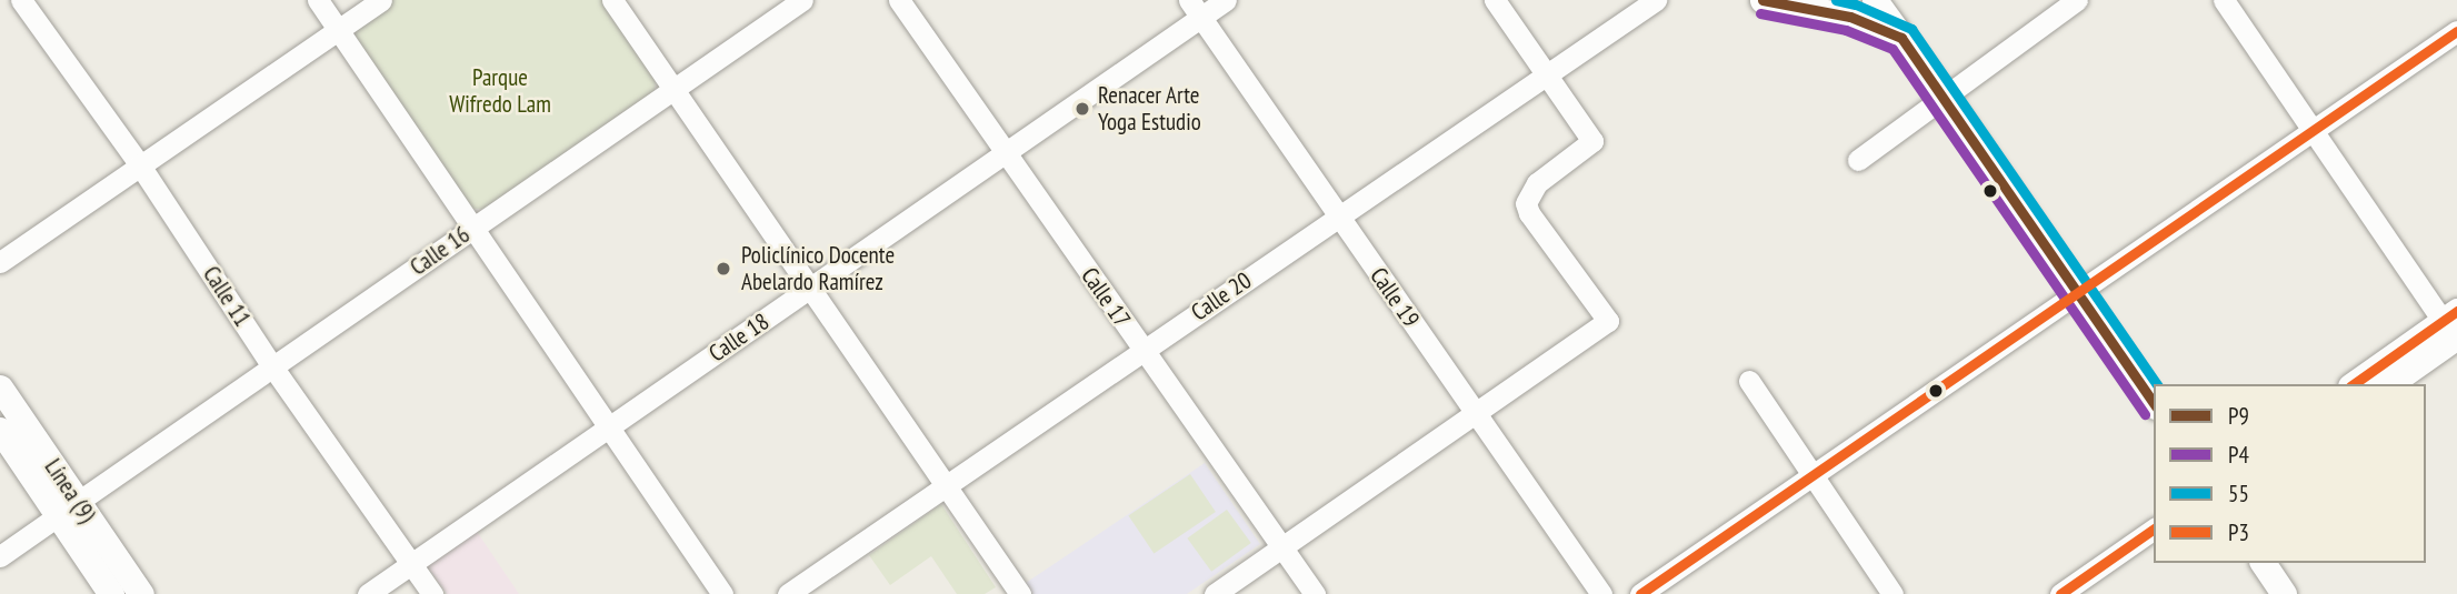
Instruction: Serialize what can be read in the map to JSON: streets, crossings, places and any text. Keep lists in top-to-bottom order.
{
  "streets": {
    "main road": ["Línea (9)"],
    "street": [
      "Calle 16",
      "Calle 11",
      "Calle 20",
      "Calle 17",
      "Calle 19",
      "Calle 18"
    ]
  },
  "crossings": [
    ["Calle 16", "Calle 11"],
    ["Calle 16", "Línea (9)"],
    ["Calle 11", "Calle 18"],
    ["Calle 20", "Calle 17"],
    ["Calle 20", "Calle 19"],
    ["Calle 17", "Calle 18"],
    ["Calle 19", "Calle 18"]
  ],
  "parks": ["Parque Wifredo Lam"],
  "places": ["Renacer Arte Yoga Estudio", "Policlínico Docente Abelardo Ramírez"],
  "lines": [
    "transit line P9",
    "transit line 55",
    "transit line P4",
    "transit line P3"
  ],
  "legend": [
    "P9",
    "P4",
    "55",
    "P3"
  ]
}
